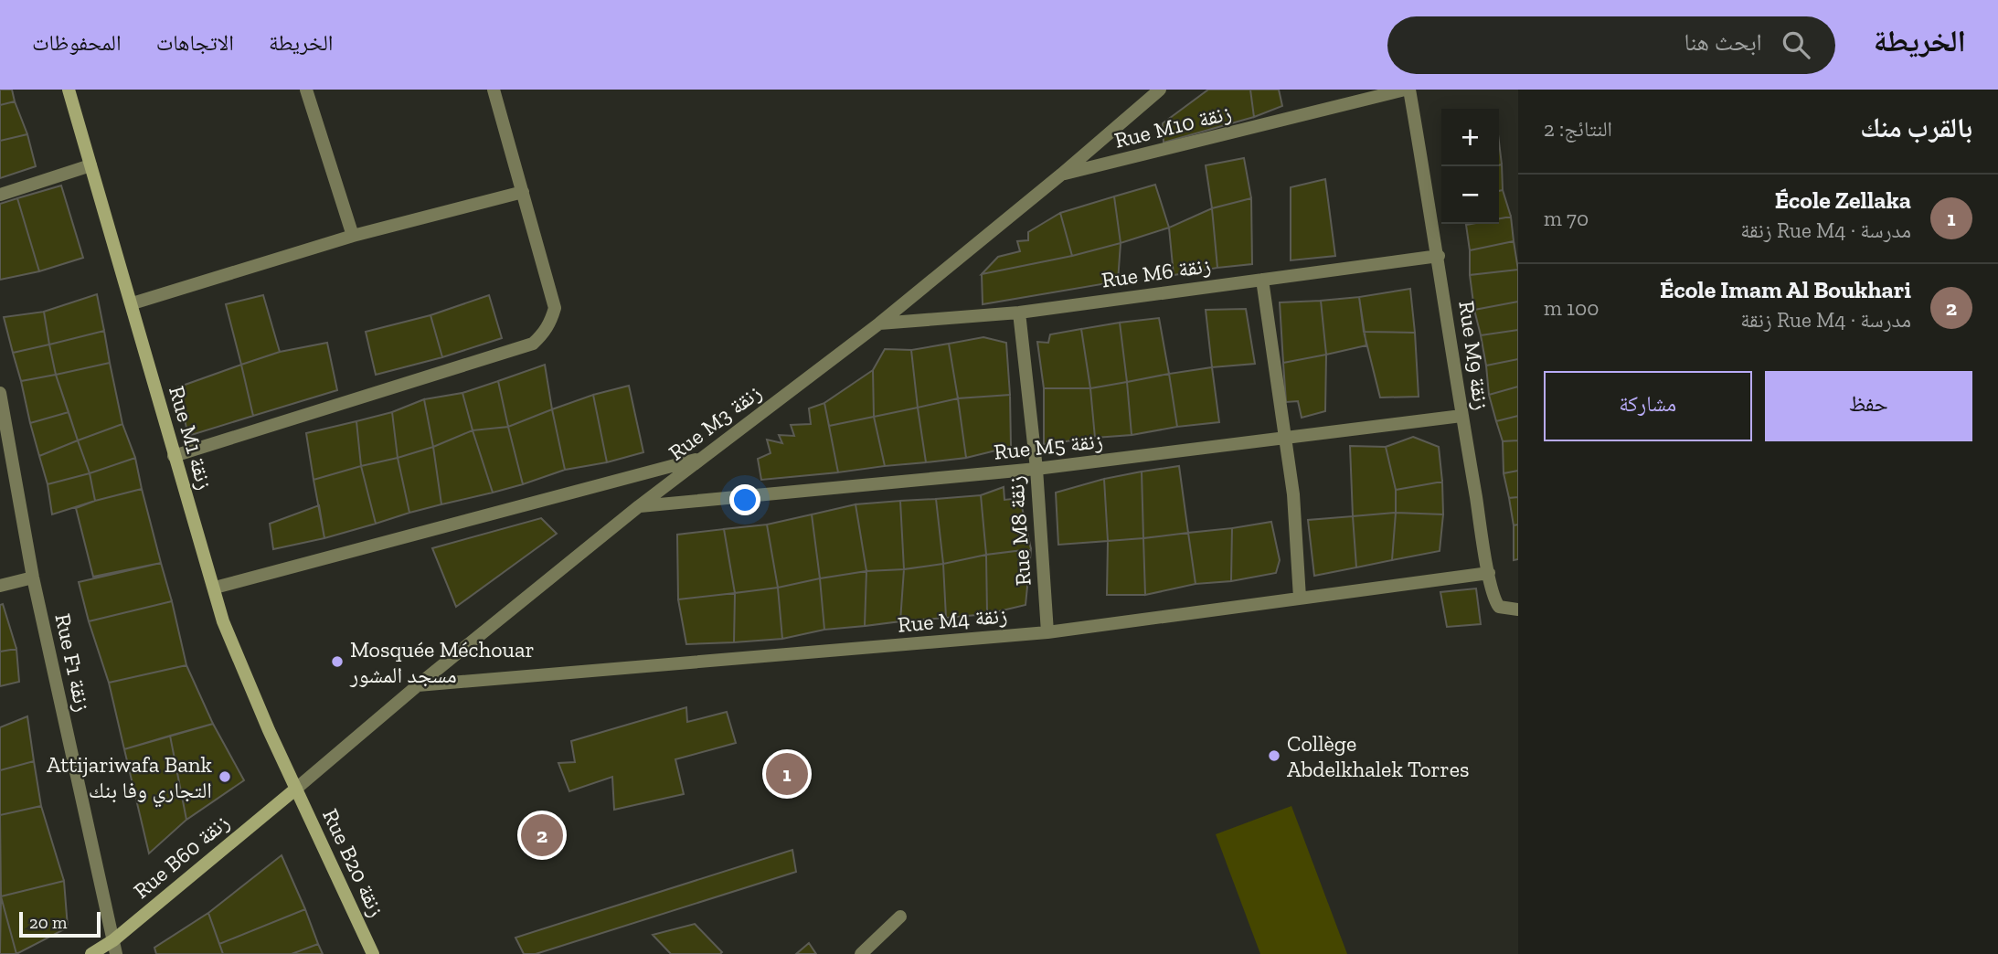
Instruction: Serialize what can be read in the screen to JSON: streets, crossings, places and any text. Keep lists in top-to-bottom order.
{
  "streets": {
    "street": [
      "Rue M10 زنقة",
      "Rue M6 زنقة",
      "Rue M9 زنقة",
      "Rue M3 زنقة",
      "Rue M1 زنقة",
      "Rue M5 زنقة",
      "Rue M8 زنقة",
      "Rue M4 زنقة",
      "Rue F1 زنقة",
      "Rue B60 زنقة",
      "Rue B20 زنقة"
    ]
  },
  "crossings": [
    ["Rue M10 زنقة", "Rue M9 زنقة"],
    ["Rue M10 زنقة", "Rue M3 زنقة"],
    ["Rue M6 زنقة", "Rue M9 زنقة"],
    ["Rue M6 زنقة", "Rue M3 زنقة"],
    ["Rue M6 زنقة", "Rue M8 زنقة"],
    ["Rue M9 زنقة", "Rue M5 زنقة"],
    ["Rue M9 زنقة", "Rue M4 زنقة"],
    ["Rue M3 زنقة", "Rue M1 زنقة"],
    ["Rue M3 زنقة", "Rue M5 زنقة"],
    ["Rue M3 زنقة", "Rue M4 زنقة"],
    ["Rue M3 زنقة", "Rue B60 زنقة"],
    ["Rue M3 زنقة", "Rue B20 زنقة"],
    ["Rue M1 زنقة", "Rue B60 زنقة"],
    ["Rue M1 زنقة", "Rue B20 زنقة"],
    ["Rue M5 زنقة", "Rue M8 زنقة"],
    ["Rue M8 زنقة", "Rue M4 زنقة"],
    ["Rue F1 زنقة", "Rue B60 زنقة"],
    ["Rue B60 زنقة", "Rue B20 زنقة"]
  ],
  "places": ["Mosquée Méchouar مسجد المشور", "Collège Abdelkhalek Torres", "Attijariwafa Bank التجاري وفا بنك"],
  "scale_bar": "20 m",
  "page": {
    "header": "الخريطة",
    "search": "ابحث هنا",
    "nav": ["الخريطة", "الاتجاهات", "المحفوظات"],
    "heading": ["بالقرب منك", "النتائج: 2"],
    "map_buttons": ["+", "−"],
    "list": [
      {
        "mark": "1",
        "name": "École Zellaka",
        "note": "مدرسة · Rue M4 زنقة",
        "value": "70 m"
      },
      {
        "mark": "2",
        "name": "École Imam Al Boukhari",
        "note": "مدرسة · Rue M4 زنقة",
        "value": "100 m"
      }
    ],
    "buttons": ["حفظ", "مشاركة"],
    "pins": ["1", "2"],
    "scale": "20 m"
  }
}
